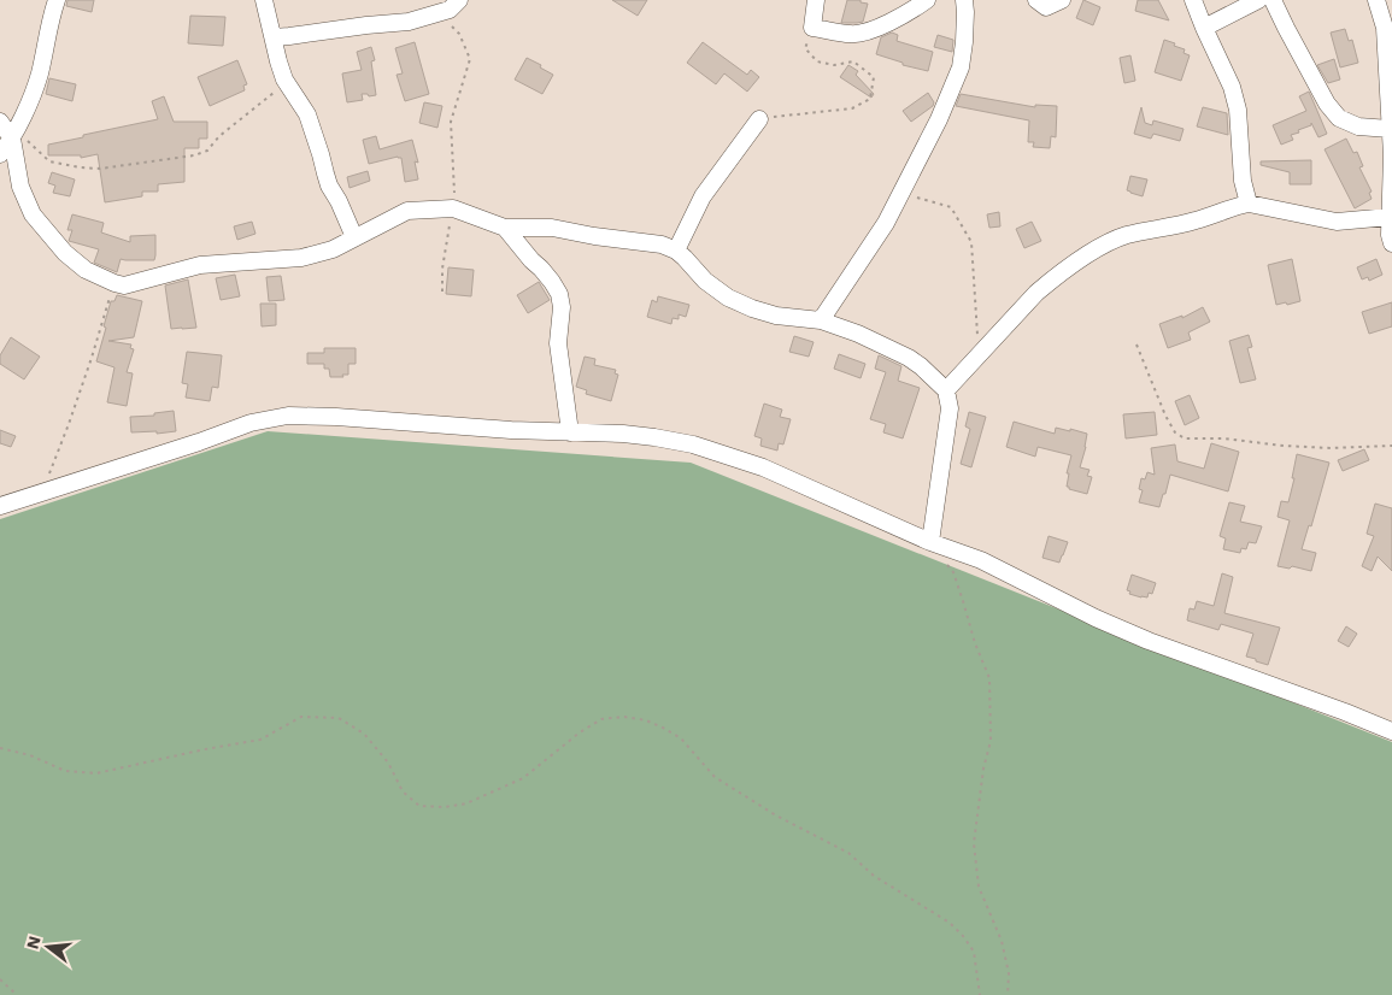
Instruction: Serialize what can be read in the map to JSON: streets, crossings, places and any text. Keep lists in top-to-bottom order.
{
  "north": "left"
}
